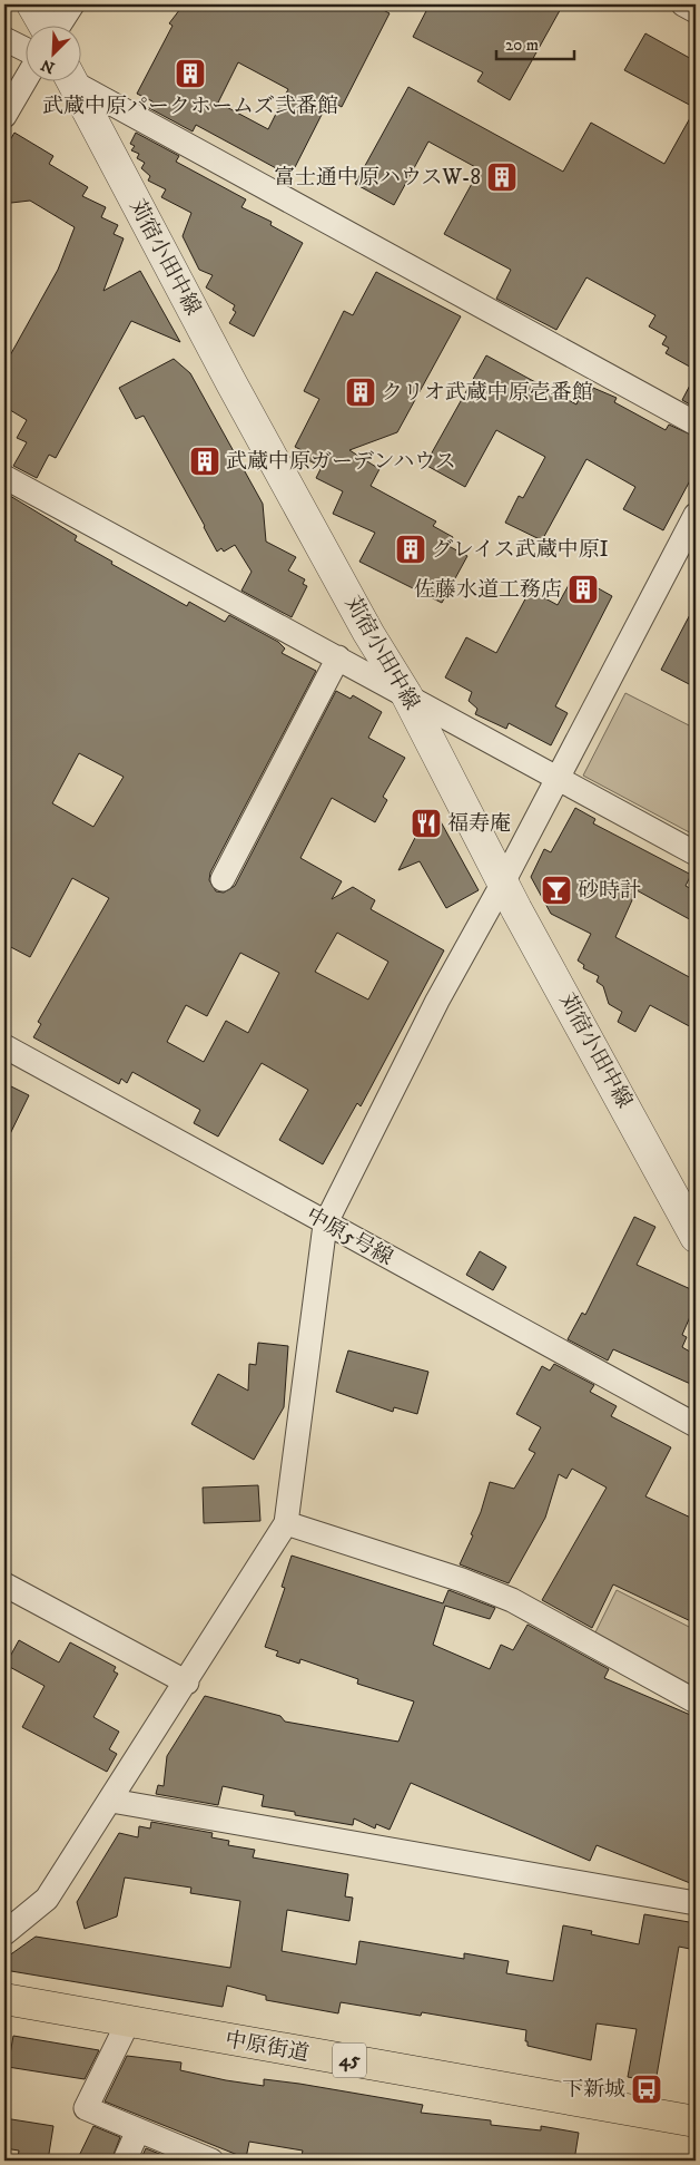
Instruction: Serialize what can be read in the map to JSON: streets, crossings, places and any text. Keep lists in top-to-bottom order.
{
  "streets": {
    "main road": ["中原街道", "45"],
    "street": ["苅宿小田中線", "中原5号線"]
  },
  "places": {
    "building": [
      "武蔵中原パークホームズ弐番館",
      "富士通中原ハウスW-8",
      "クリオ武蔵中原壱番館",
      "武蔵中原ガーデンハウス",
      "グレイス武蔵中原I",
      "佐藤水道工務店"
    ],
    "restaurant": ["福寿庵"],
    "bar": ["砂時計"],
    "bus stop": ["下新城"]
  },
  "scale_bar": "20 m",
  "north": "bottom left"
}
